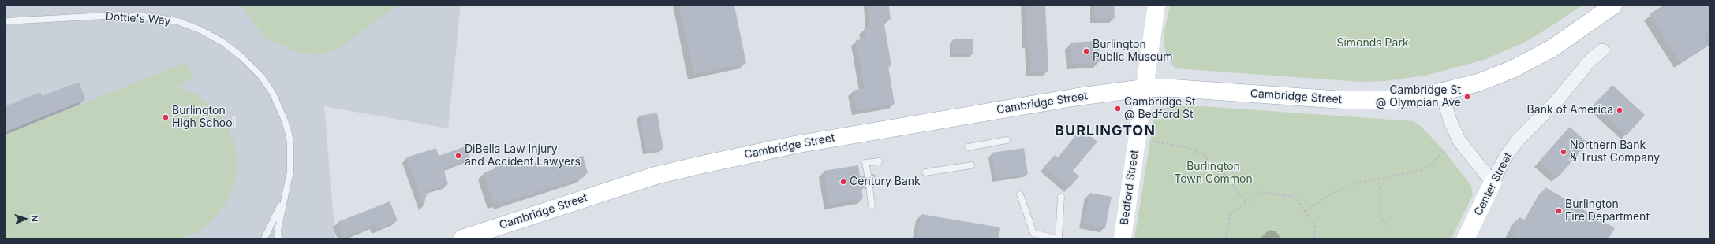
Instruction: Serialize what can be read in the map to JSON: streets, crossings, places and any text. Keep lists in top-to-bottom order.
{
  "streets": {
    "main road": ["Cambridge Street", "Center Street", "Bedford Street"],
    "lane": ["Dottie's Way"]
  },
  "crossings": [
    ["Cambridge Street", "Bedford Street"]
  ],
  "districts": ["BURLINGTON"],
  "parks": ["Simonds Park", "Burlington Town Common"],
  "places": [
    "Burlington Public Museum",
    "Cambridge St @ Olympian Ave",
    "Cambridge St @ Bedford St",
    "Bank of America",
    "Burlington High School",
    "Northern Bank & Trust Company",
    "DiBella Law Injury and Accident Lawyers",
    "Century Bank",
    "Burlington Fire Department"
  ],
  "north": "right"
}
